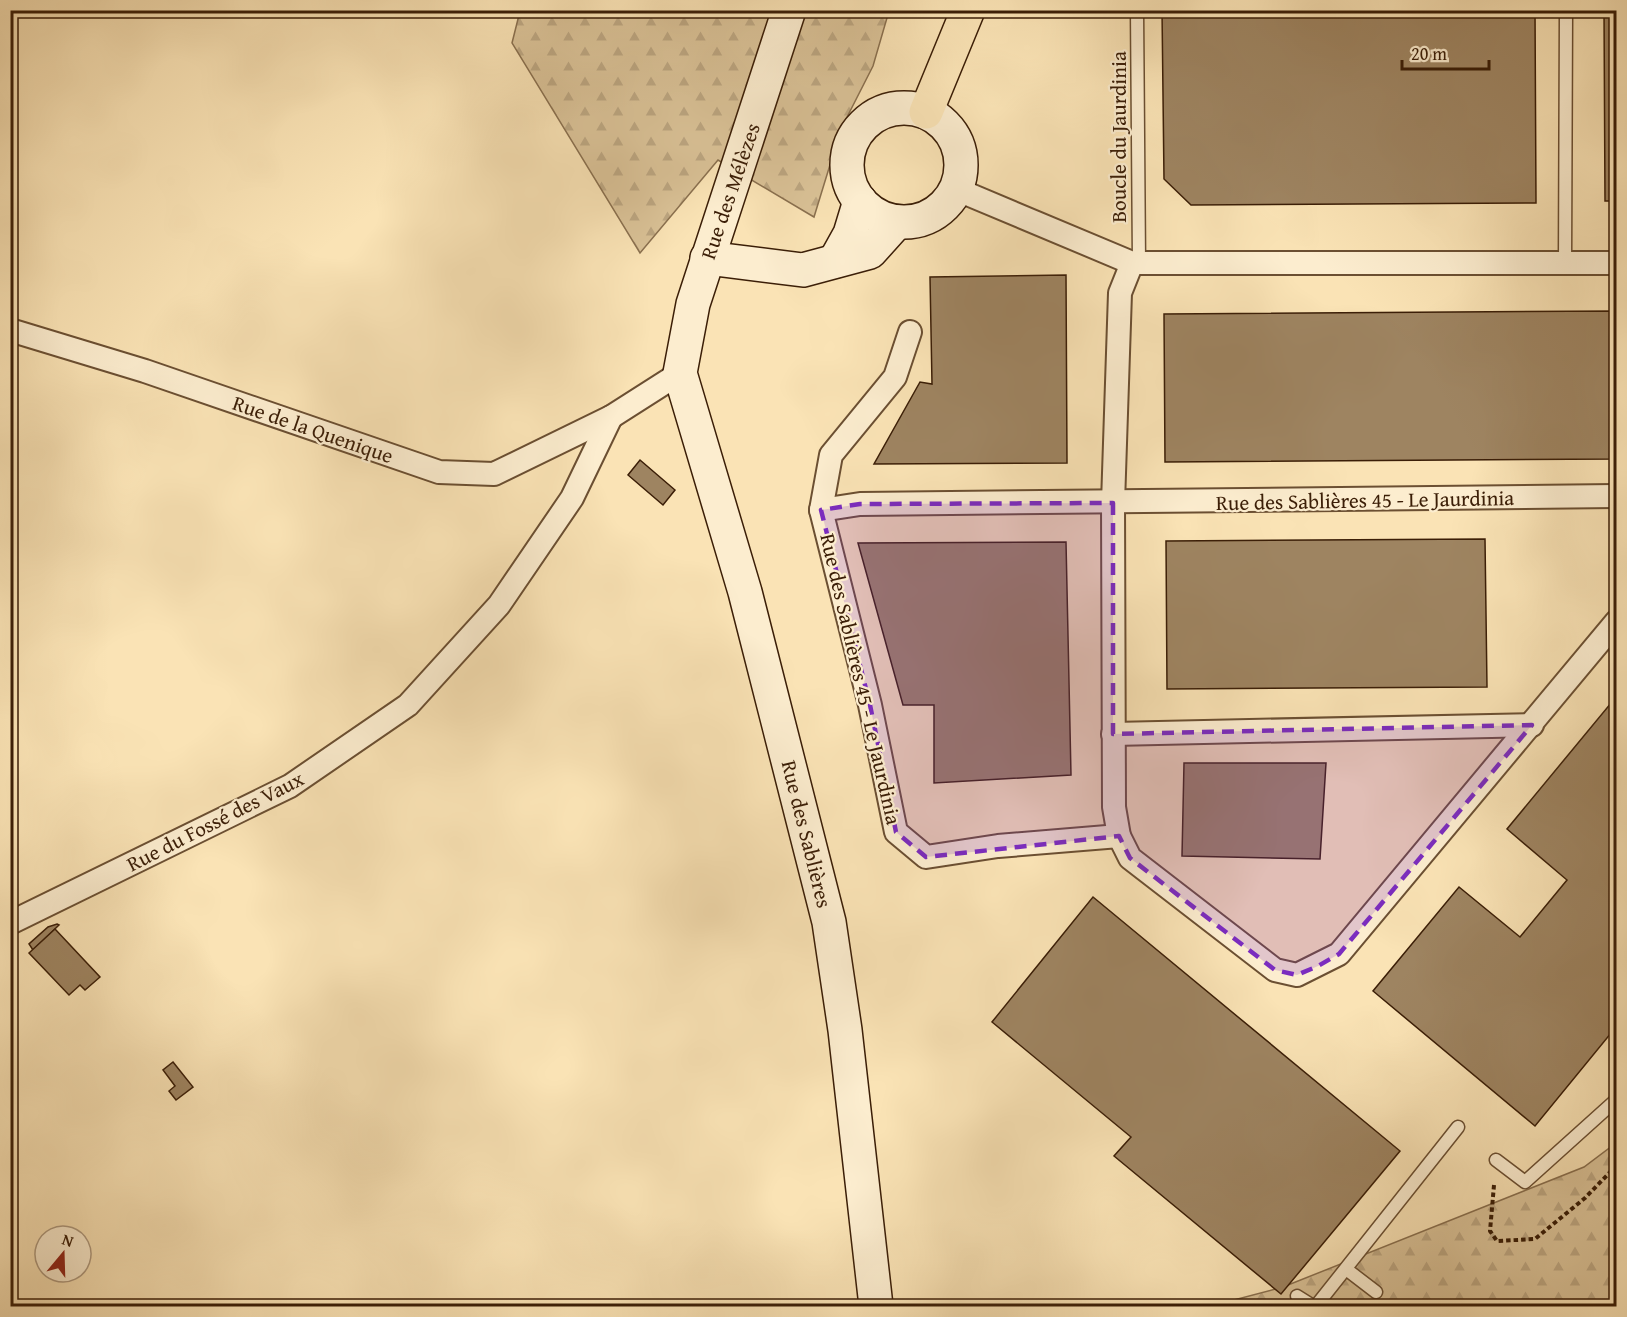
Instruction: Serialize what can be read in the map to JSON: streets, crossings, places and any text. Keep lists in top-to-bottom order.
{
  "streets": {
    "street": [
      "Rue des Mélèzes",
      "Rue de la Quenique",
      "Rue des Sablières 45 - Le Jaurdinia",
      "Rue du Fossé des Vaux",
      "Rue des Sablières"
    ],
    "lane": ["Boucle du Jaurdinia"]
  },
  "crossings": [
    ["Rue des Mélèzes", "Rue des Sablières"],
    ["Rue de la Quenique", "Rue du Fossé des Vaux"]
  ],
  "scale_bar": "20 m",
  "north": "top"
}
